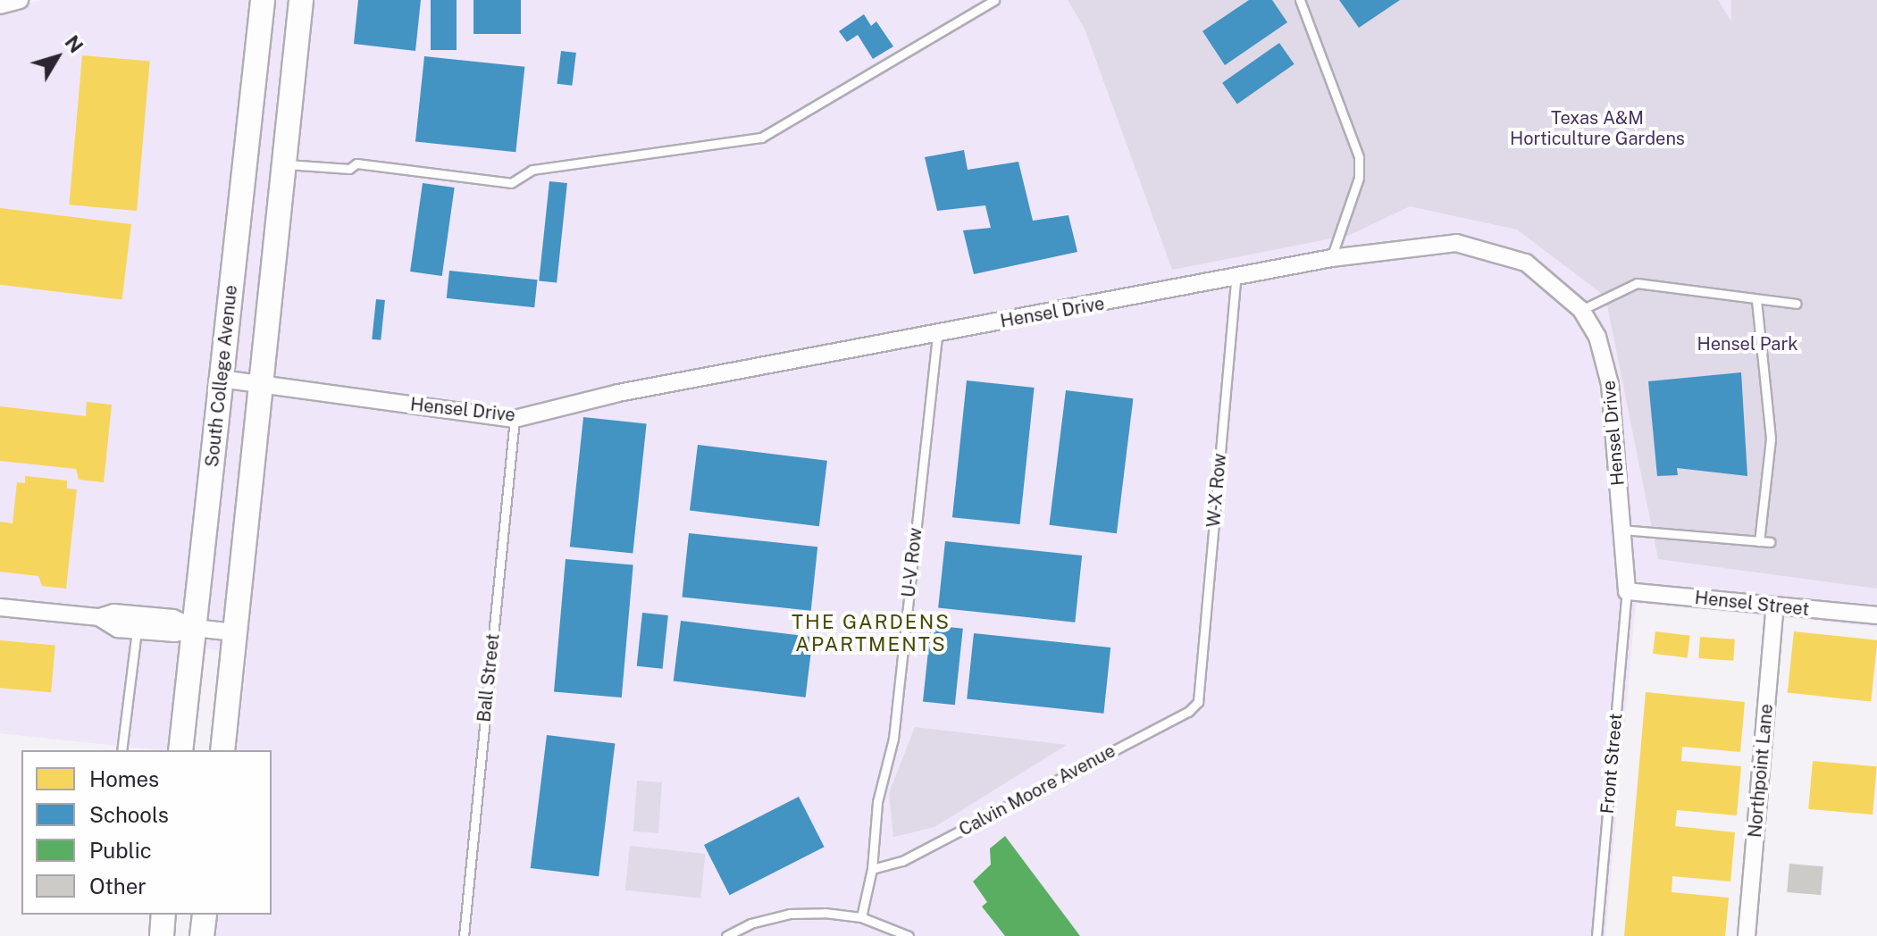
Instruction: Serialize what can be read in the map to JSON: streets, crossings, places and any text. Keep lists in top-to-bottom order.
{
  "streets": {
    "main road": ["South College Avenue"],
    "street": ["Hensel Drive", "Hensel Street", "Northpoint Lane"],
    "lane": [
      "W-X Row",
      "U-V Row",
      "Ball Street",
      "Front Street",
      "Calvin Moore Avenue"
    ]
  },
  "crossings": [
    ["Hensel Drive", "South College Avenue"],
    ["Hensel Drive", "W-X Row"],
    ["Hensel Drive", "U-V Row"],
    ["Hensel Drive", "Hensel Street"],
    ["Hensel Drive", "Ball Street"],
    ["Hensel Drive", "Front Street"],
    ["W-X Row", "Calvin Moore Avenue"],
    ["U-V Row", "Calvin Moore Avenue"],
    ["Hensel Street", "Front Street"],
    ["Hensel Street", "Northpoint Lane"]
  ],
  "districts": ["THE GARDENS APARTMENTS"],
  "parks": ["Texas A&M Horticulture Gardens", "Hensel Park"],
  "legend": [
    "Homes",
    "Schools",
    "Public",
    "Other"
  ],
  "north": "top right"
}
